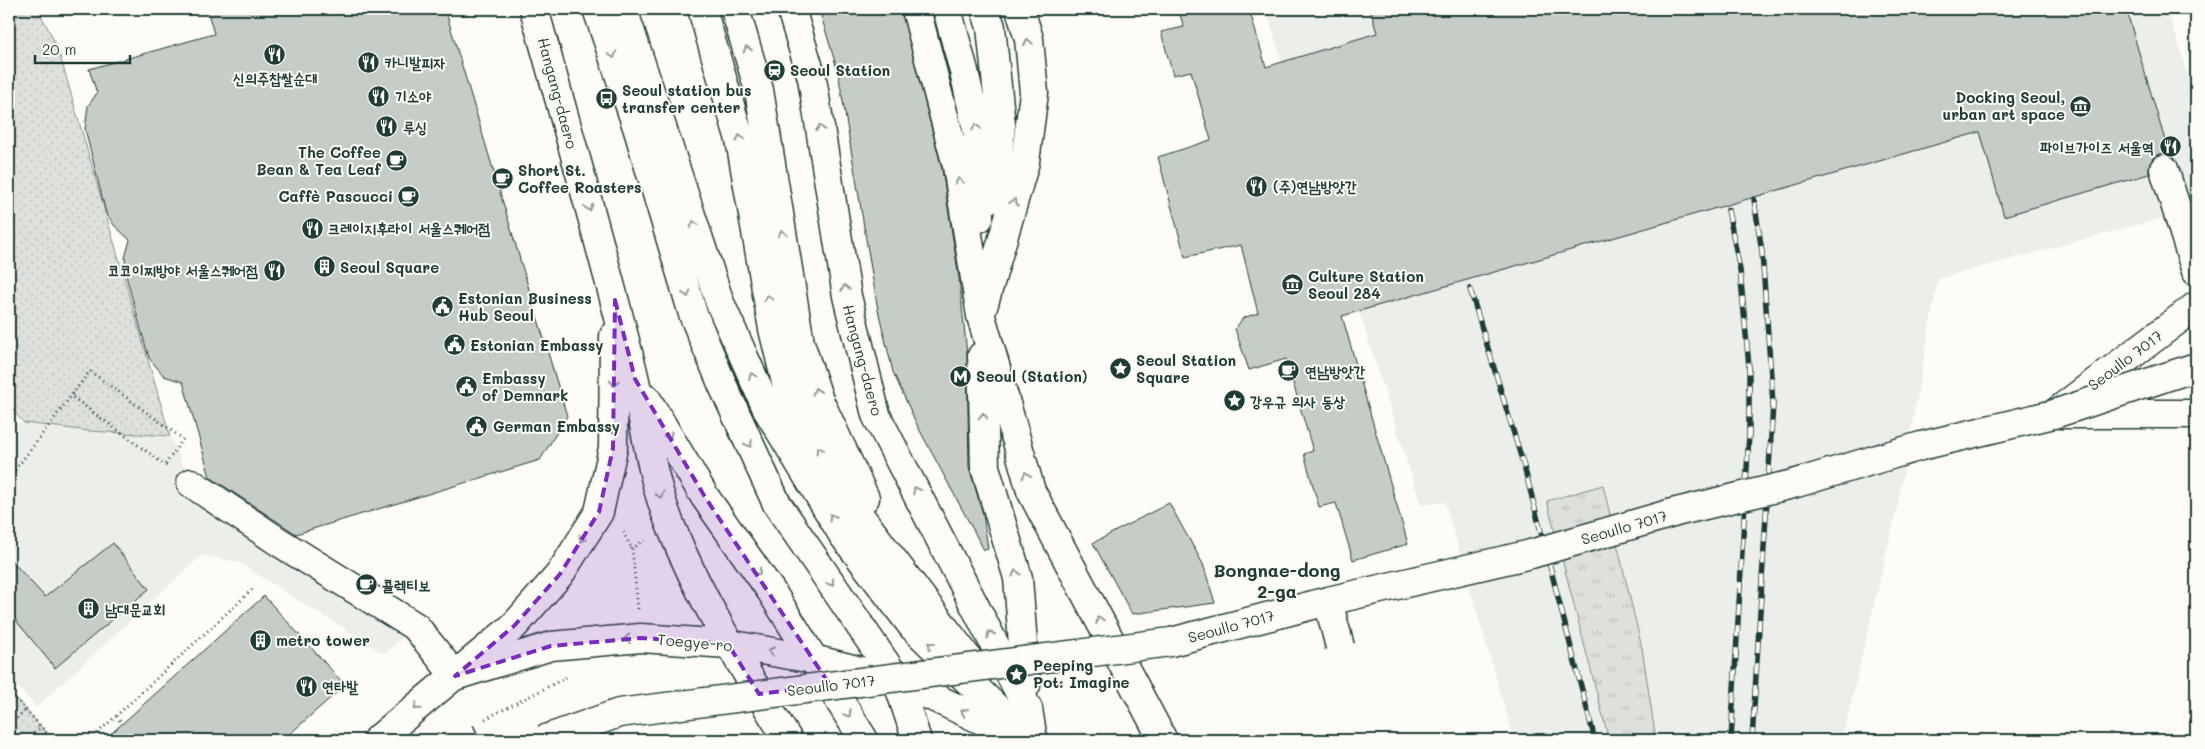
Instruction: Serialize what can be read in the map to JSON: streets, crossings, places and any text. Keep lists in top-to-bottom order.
{
  "streets": {
    "main road": ["Hangang-daero", "Seoullo 7017", "Toegye-ro"]
  },
  "crossings": [
    ["Hangang-daero", "Toegye-ro"]
  ],
  "one_way": ["Toegye-ro"],
  "districts": ["Bongnae-dong 2-ga"],
  "places": {
    "restaurant": [
      "신의주찹쌀순대",
      "카니발피자",
      "기소야",
      "루싱",
      "파이브가이즈 서울역",
      "(주)연남방앗간",
      "크레이지후라이 서울스퀘어점",
      "코코이찌방야 서울스퀘어점",
      "연타발"
    ],
    "station": ["Seoul Station"],
    "bus stop": ["Seoul station bus transfer center"],
    "museum": ["Docking Seoul, urban art space", "Culture Station Seoul 284"],
    "cafe": [
      "The Coffee Bean & Tea Leaf",
      "Short St. Coffee Roasters",
      "Caffè Pascucci",
      "연남방앗간",
      "콜렉티보"
    ],
    "building": ["Seoul Square", "남대문교회", "metro tower"],
    "public building": [
      "Estonian Business Hub Seoul",
      "Estonian Embassy",
      "Embassy of Demnark",
      "German Embassy"
    ],
    "place": ["Seoul Station Square", "강우규 의사 동상", "Peeping Pot: Imagine"],
    "metro station": ["Seoul (Station)"]
  },
  "scale_bar": "20 m"
}
